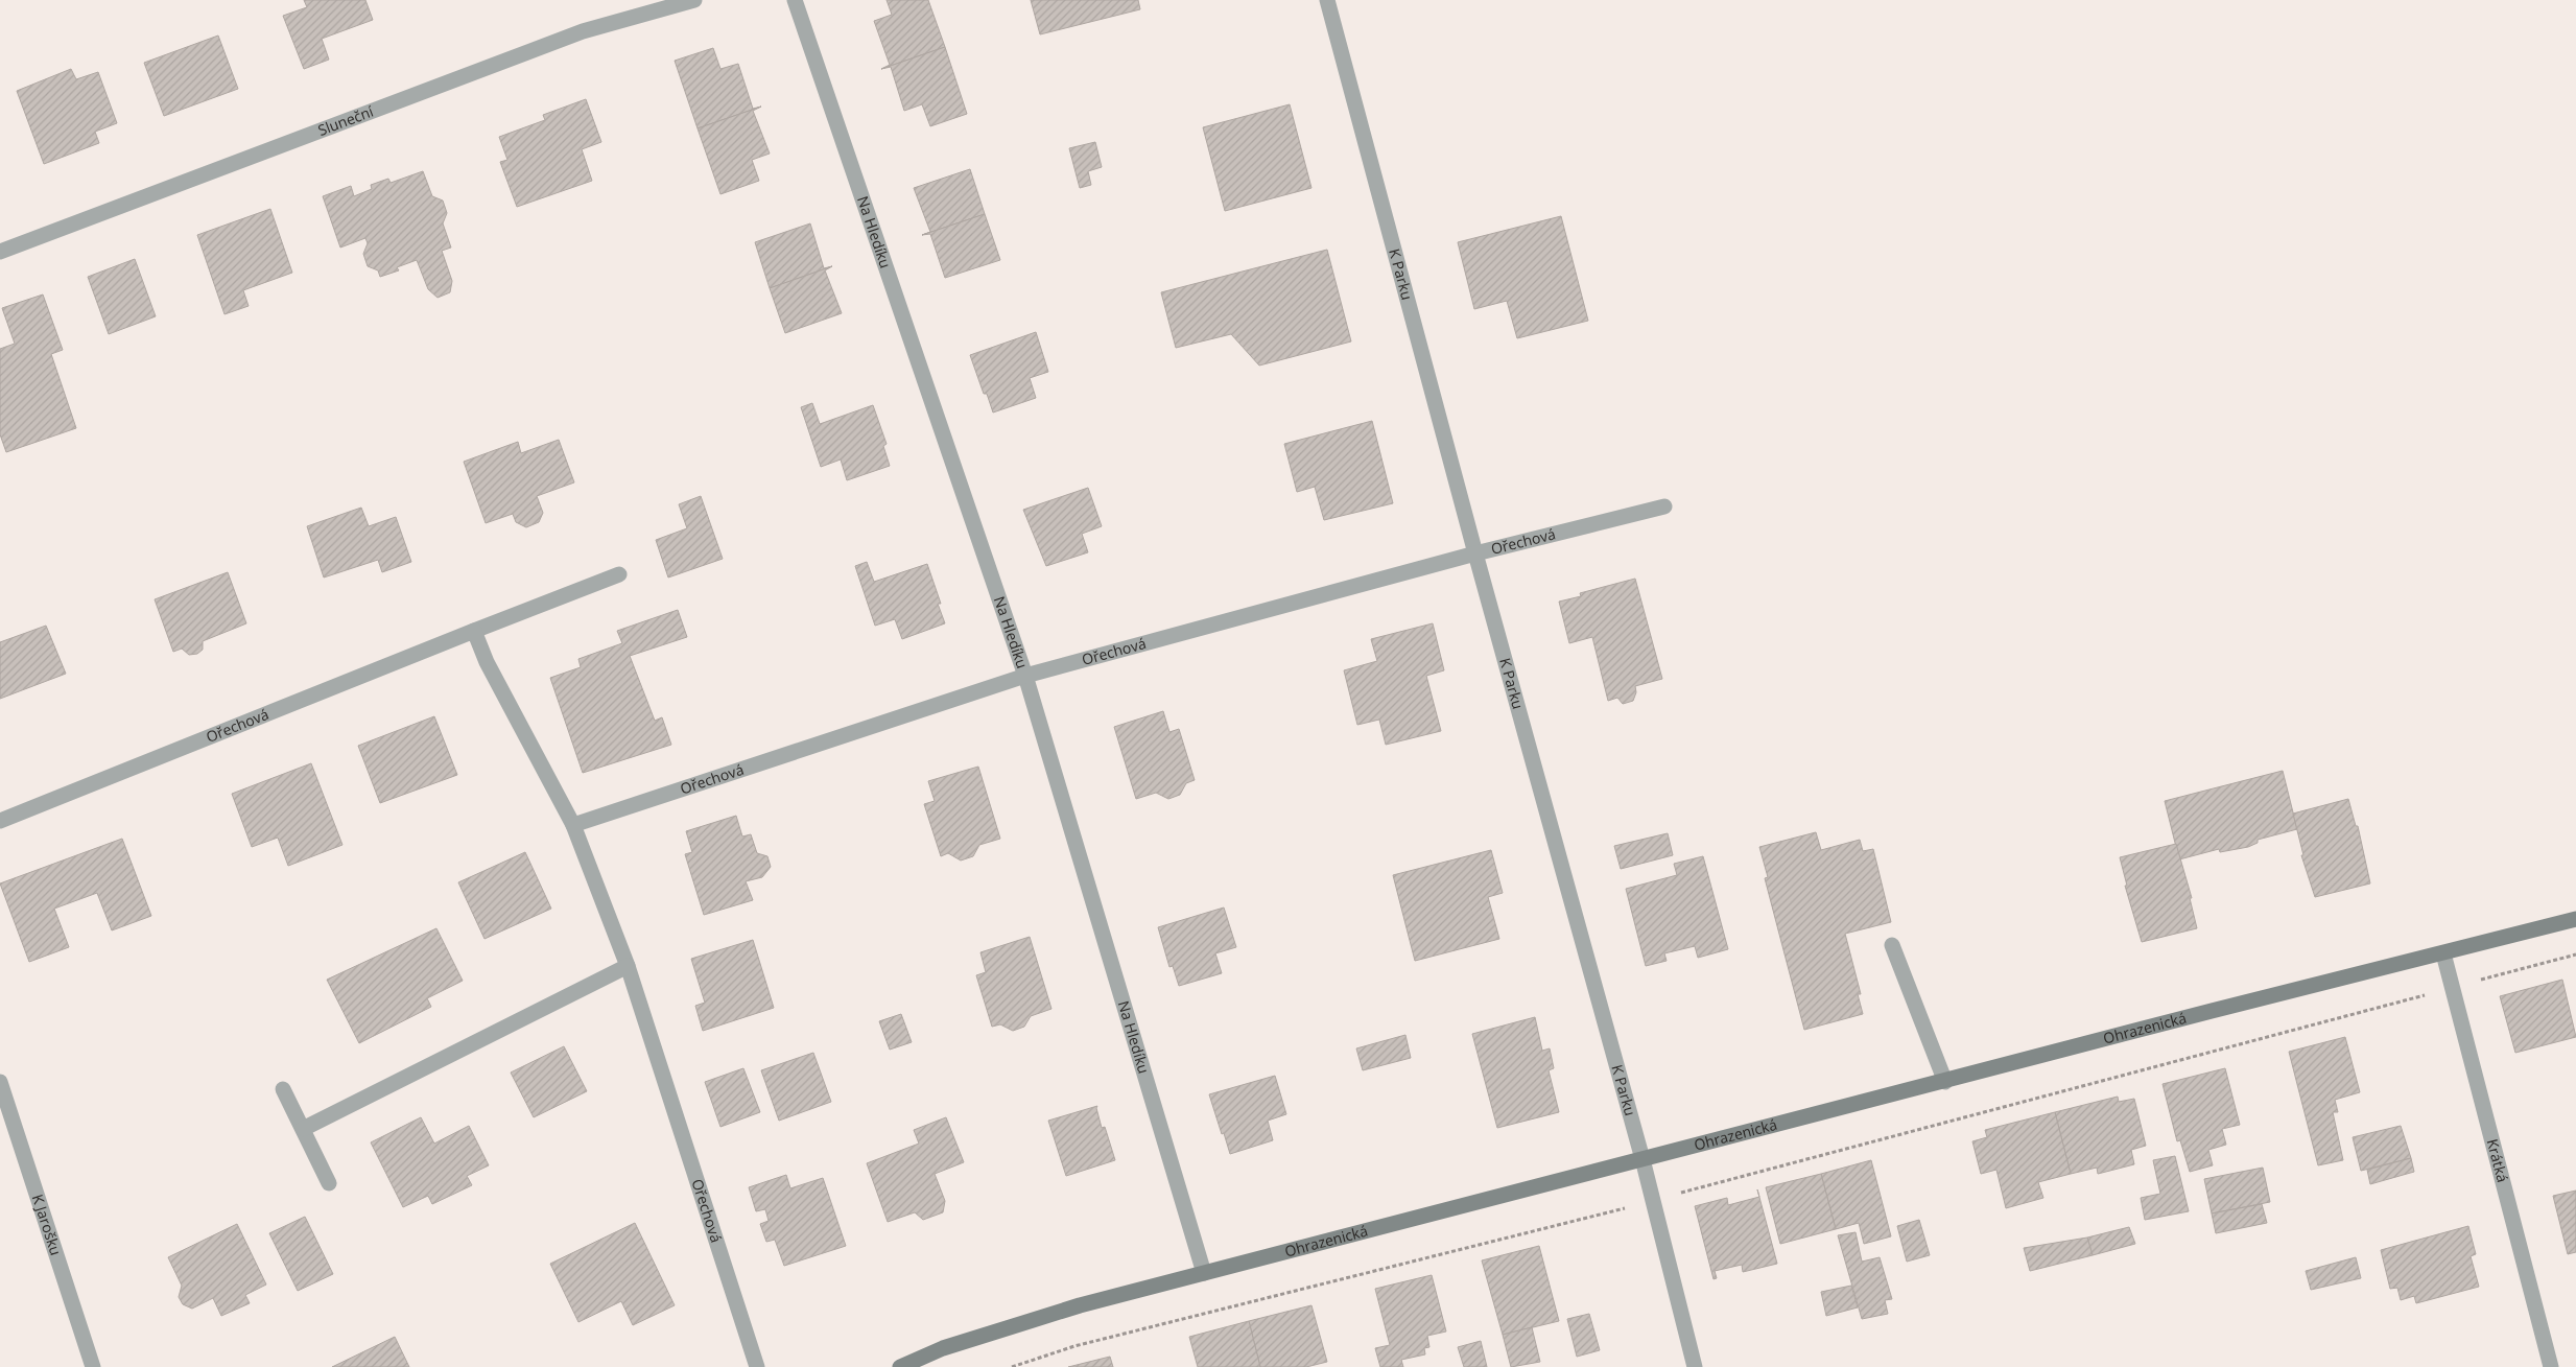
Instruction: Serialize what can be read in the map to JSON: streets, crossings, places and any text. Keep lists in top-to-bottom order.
{
  "streets": {
    "street": [
      "Sluneční",
      "Na Hledíku",
      "K Parku",
      "Ořechová",
      "Ohrazenická",
      "Krátká",
      "K Jarošku"
    ]
  },
  "crossings": [
    ["Na Hledíku", "Ořechová"],
    ["Na Hledíku", "Ohrazenická"],
    ["K Parku", "Ořechová"],
    ["K Parku", "Ohrazenická"],
    ["Ohrazenická", "Krátká"]
  ]
}
